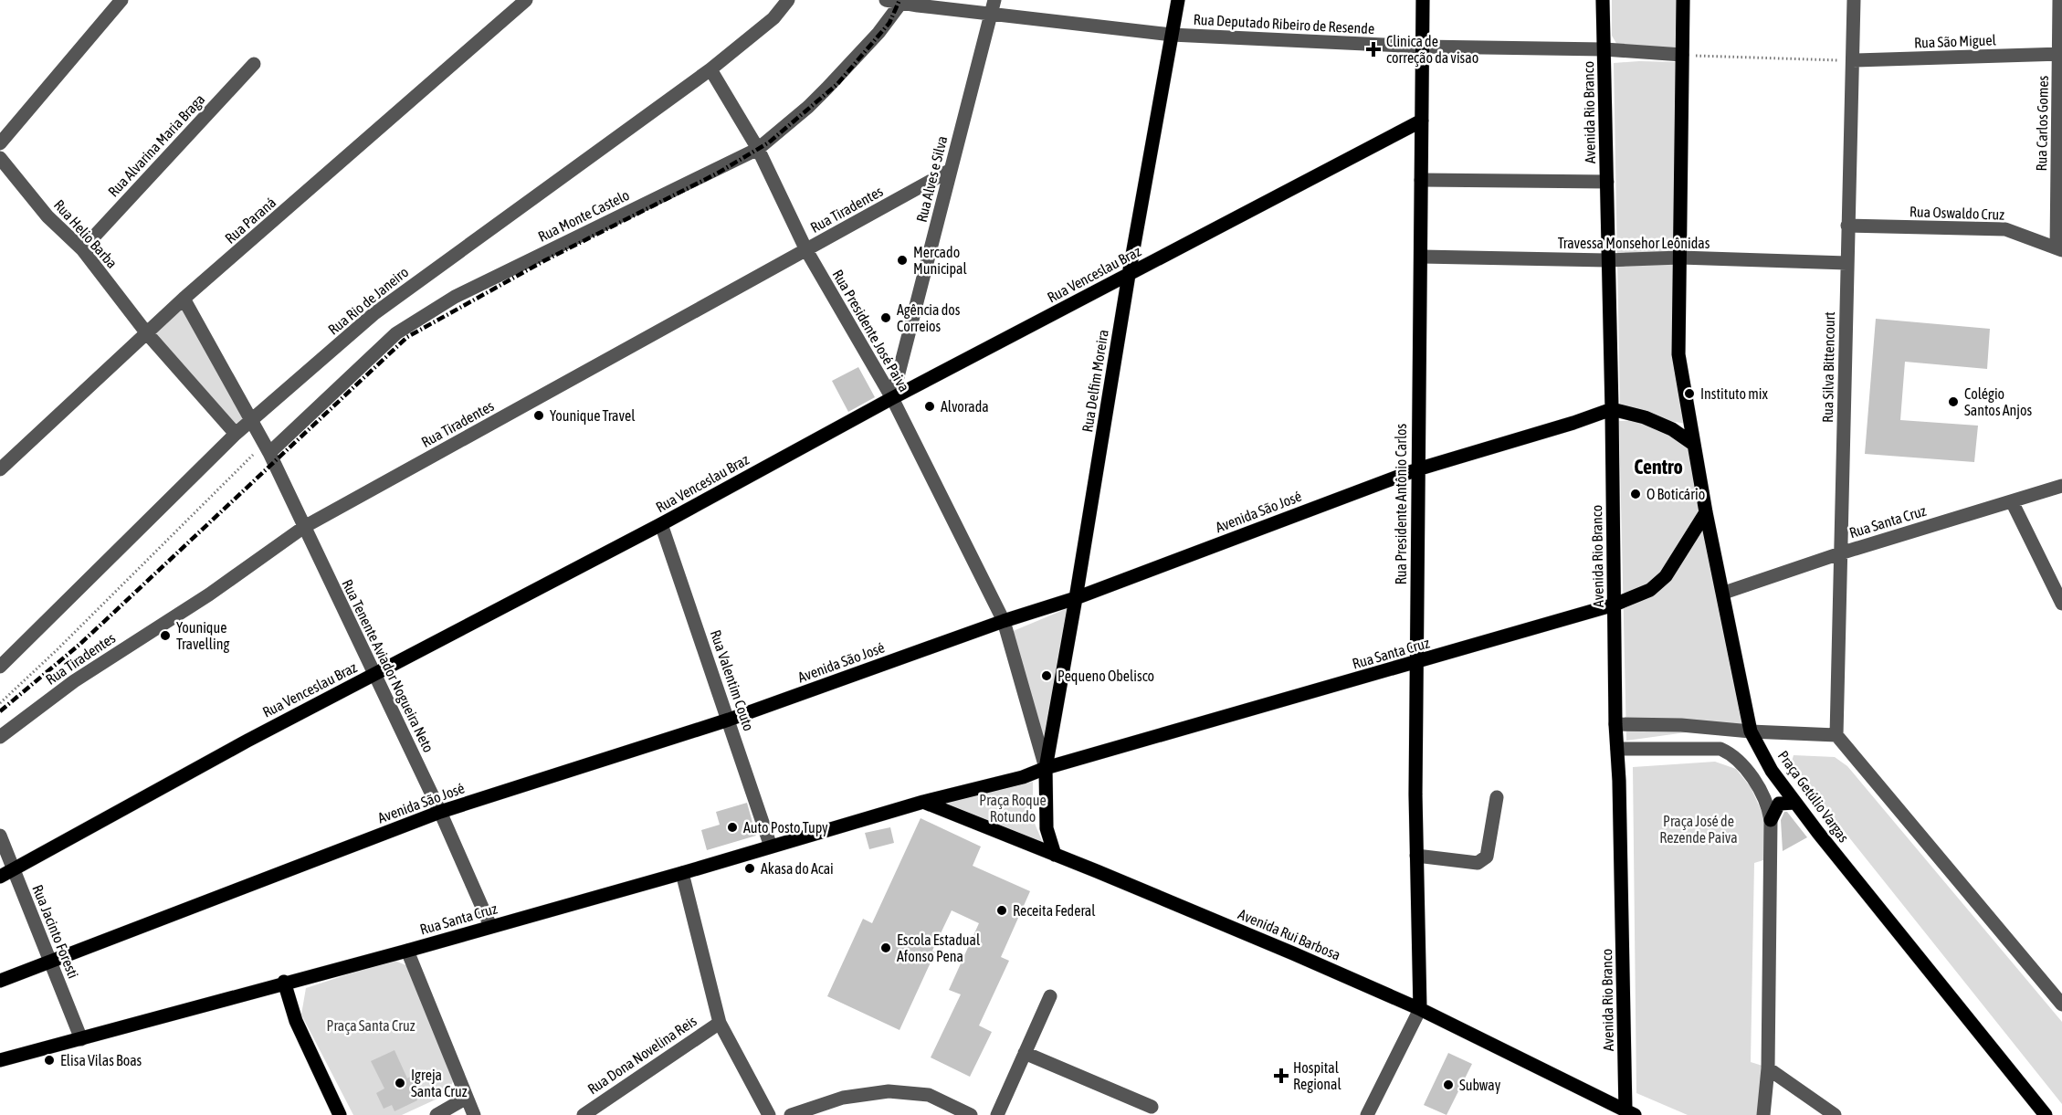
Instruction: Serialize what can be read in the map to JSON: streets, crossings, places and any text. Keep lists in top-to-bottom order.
{
  "streets": {
    "main road": [
      "Avenida Rio Branco",
      "Rua Venceslau Braz",
      "Rua Delfim Moreira",
      "Rua Presidente Antônio Carlos",
      "Avenida São José",
      "Rua Santa Cruz",
      "Praça Getúlio Vargas",
      "Avenida Rui Barbosa"
    ],
    "street": [
      "Rua Deputado Ribeiro de Resende",
      "Rua São Miguel",
      "Rua Carlos Gomes",
      "Rua Alvarina Maria Braga",
      "Rua Alves e Silva",
      "Rua Tiradentes",
      "Rua Oswaldo Cruz",
      "Rua Monte Castelo",
      "Rua Paraná",
      "Rua Helio Barba",
      "Travessa Monsehor Leônidas",
      "Rua Rio de Janeiro",
      "Rua Presidente José Paiva",
      "Rua Silva Bittencourt",
      "Rua Tenente Aviador Nogueira Neto",
      "Rua Valentim Couto",
      "Rua Jacinto Foresti",
      "Rua Dona Novelina Reis"
    ]
  },
  "crossings": [
    ["Rua Deputado Ribeiro de Resende", "Avenida Rio Branco"],
    ["Rua Deputado Ribeiro de Resende", "Rua Alves e Silva"],
    ["Rua Deputado Ribeiro de Resende", "Rua Monte Castelo"],
    ["Rua Deputado Ribeiro de Resende", "Rua Delfim Moreira"],
    ["Rua Deputado Ribeiro de Resende", "Rua Presidente Antônio Carlos"],
    ["Rua São Miguel", "Rua Carlos Gomes"],
    ["Rua São Miguel", "Rua Silva Bittencourt"],
    ["Avenida Rio Branco", "Travessa Monsehor Leônidas"],
    ["Avenida Rio Branco", "Avenida São José"],
    ["Avenida Rio Branco", "Rua Santa Cruz"],
    ["Avenida Rio Branco", "Avenida Rui Barbosa"],
    ["Rua Carlos Gomes", "Rua Oswaldo Cruz"],
    ["Rua Alvarina Maria Braga", "Rua Helio Barba"],
    ["Rua Alves e Silva", "Rua Tiradentes"],
    ["Rua Alves e Silva", "Rua Venceslau Braz"],
    ["Rua Alves e Silva", "Rua Presidente José Paiva"],
    ["Rua Tiradentes", "Rua Presidente José Paiva"],
    ["Rua Tiradentes", "Rua Tenente Aviador Nogueira Neto"],
    ["Rua Oswaldo Cruz", "Rua Silva Bittencourt"],
    ["Rua Monte Castelo", "Rua Presidente José Paiva"],
    ["Rua Monte Castelo", "Rua Tenente Aviador Nogueira Neto"],
    ["Rua Paraná", "Rua Helio Barba"],
    ["Rua Paraná", "Rua Tenente Aviador Nogueira Neto"],
    ["Rua Helio Barba", "Rua Rio de Janeiro"],
    ["Travessa Monsehor Leônidas", "Rua Silva Bittencourt"],
    ["Travessa Monsehor Leônidas", "Rua Presidente Antônio Carlos"],
    ["Rua Venceslau Braz", "Rua Presidente José Paiva"],
    ["Rua Venceslau Braz", "Rua Delfim Moreira"],
    ["Rua Venceslau Braz", "Rua Presidente Antônio Carlos"],
    ["Rua Venceslau Braz", "Rua Tenente Aviador Nogueira Neto"],
    ["Rua Venceslau Braz", "Rua Valentim Couto"],
    ["Rua Venceslau Braz", "Rua Jacinto Foresti"],
    ["Rua Rio de Janeiro", "Rua Presidente José Paiva"],
    ["Rua Rio de Janeiro", "Rua Tenente Aviador Nogueira Neto"],
    ["Rua Presidente José Paiva", "Rua Delfim Moreira"],
    ["Rua Presidente José Paiva", "Avenida São José"],
    ["Rua Presidente José Paiva", "Rua Santa Cruz"],
    ["Rua Silva Bittencourt", "Rua Santa Cruz"],
    ["Rua Silva Bittencourt", "Praça Getúlio Vargas"],
    ["Rua Delfim Moreira", "Avenida São José"],
    ["Rua Delfim Moreira", "Rua Santa Cruz"],
    ["Rua Presidente Antônio Carlos", "Avenida São José"],
    ["Rua Presidente Antônio Carlos", "Rua Santa Cruz"],
    ["Rua Presidente Antônio Carlos", "Avenida Rui Barbosa"],
    ["Avenida São José", "Rua Tenente Aviador Nogueira Neto"],
    ["Avenida São José", "Rua Valentim Couto"],
    ["Avenida São José", "Rua Jacinto Foresti"],
    ["Rua Santa Cruz", "Rua Tenente Aviador Nogueira Neto"],
    ["Rua Santa Cruz", "Rua Valentim Couto"],
    ["Rua Santa Cruz", "Rua Jacinto Foresti"],
    ["Rua Santa Cruz", "Avenida Rui Barbosa"]
  ],
  "districts": ["Centro"],
  "parks": ["Praça Roque Rotundo", "Praça José de Rezende Paiva", "Praça Santa Cruz"],
  "places": {
    "health": ["Clinica de correção da visao", "Hospital Regional"],
    "other": [
      "Mercado Municipal",
      "Agência dos Correios",
      "Instituto mix",
      "Colégio Santos Anjos",
      "Alvorada",
      "Younique Travel",
      "O Boticário",
      "Younique Travelling",
      "Pequeno Obelisco",
      "Auto Posto Tupy",
      "Akasa do Acai",
      "Receita Federal",
      "Escola Estadual Afonso Pena",
      "Elisa Vilas Boas",
      "Igreja Santa Cruz",
      "Subway"
    ]
  }
}
